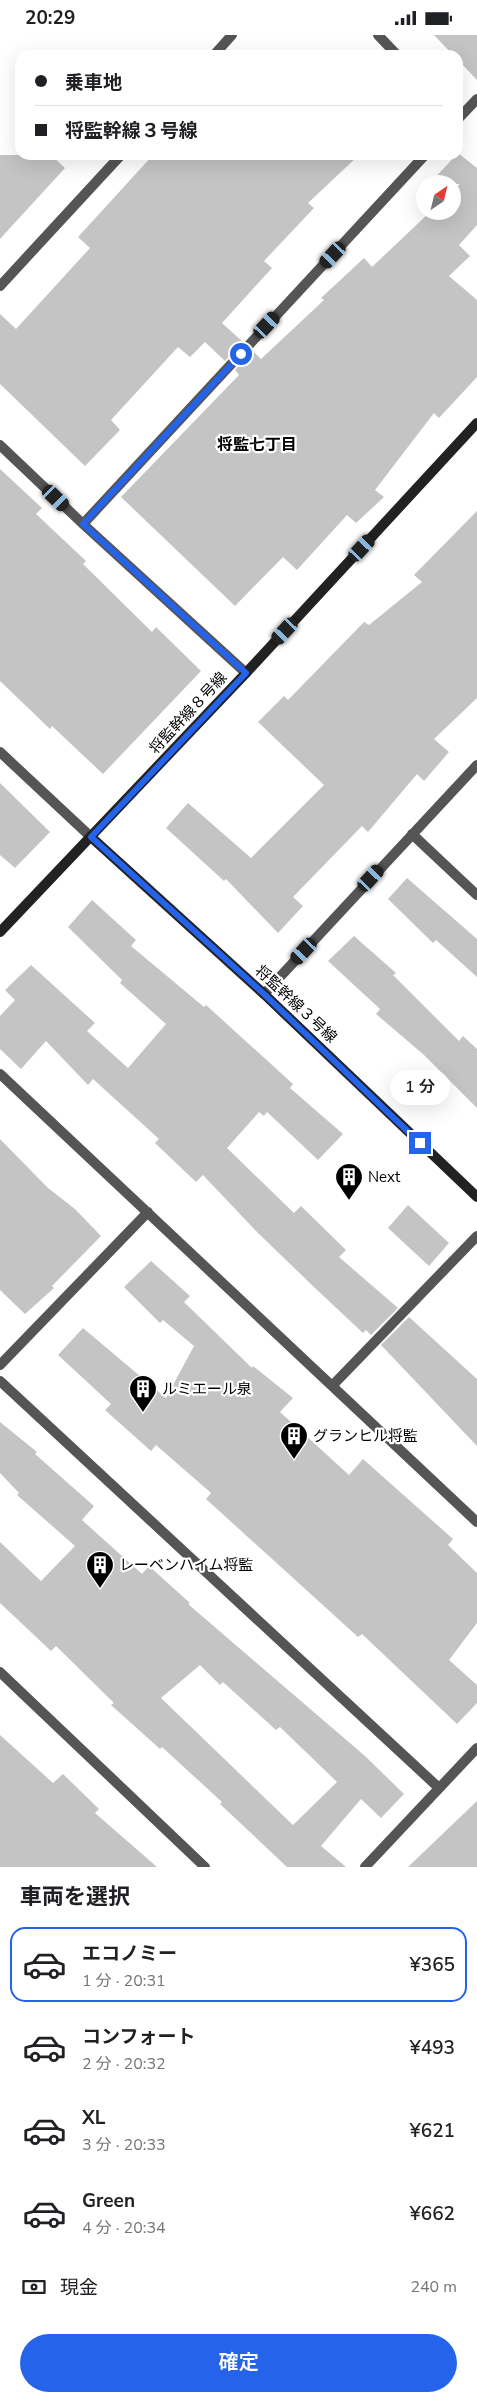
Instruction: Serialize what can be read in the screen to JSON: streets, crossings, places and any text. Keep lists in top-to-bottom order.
{
  "streets": {
    "street": ["将監幹線８号線", "将監幹線３号線"]
  },
  "crossings": [
    ["将監幹線８号線", "将監幹線３号線"]
  ],
  "districts": ["将監七丁目"],
  "places": {
    "building": [
      "Next",
      "ルミエール泉",
      "グランヒル将監",
      "レーベンハイム将監"
    ]
  },
  "north": "top right",
  "page": {
    "status": "20:29",
    "banner": ["乗車地", "将監幹線３号線"],
    "bubble": "1 分",
    "heading": "車両を選択",
    "list": [
      {
        "name": "エコノミー",
        "note": "1 分 · 20:31",
        "value": "¥365"
      },
      {
        "name": "コンフォート",
        "note": "2 分 · 20:32",
        "value": "¥493"
      },
      {
        "name": "XL",
        "note": "3 分 · 20:33",
        "value": "¥621"
      },
      {
        "name": "Green",
        "note": "4 分 · 20:34",
        "value": "¥662"
      }
    ],
    "pay": ["現金", "240 m"],
    "buttons": "確定"
  }
}
